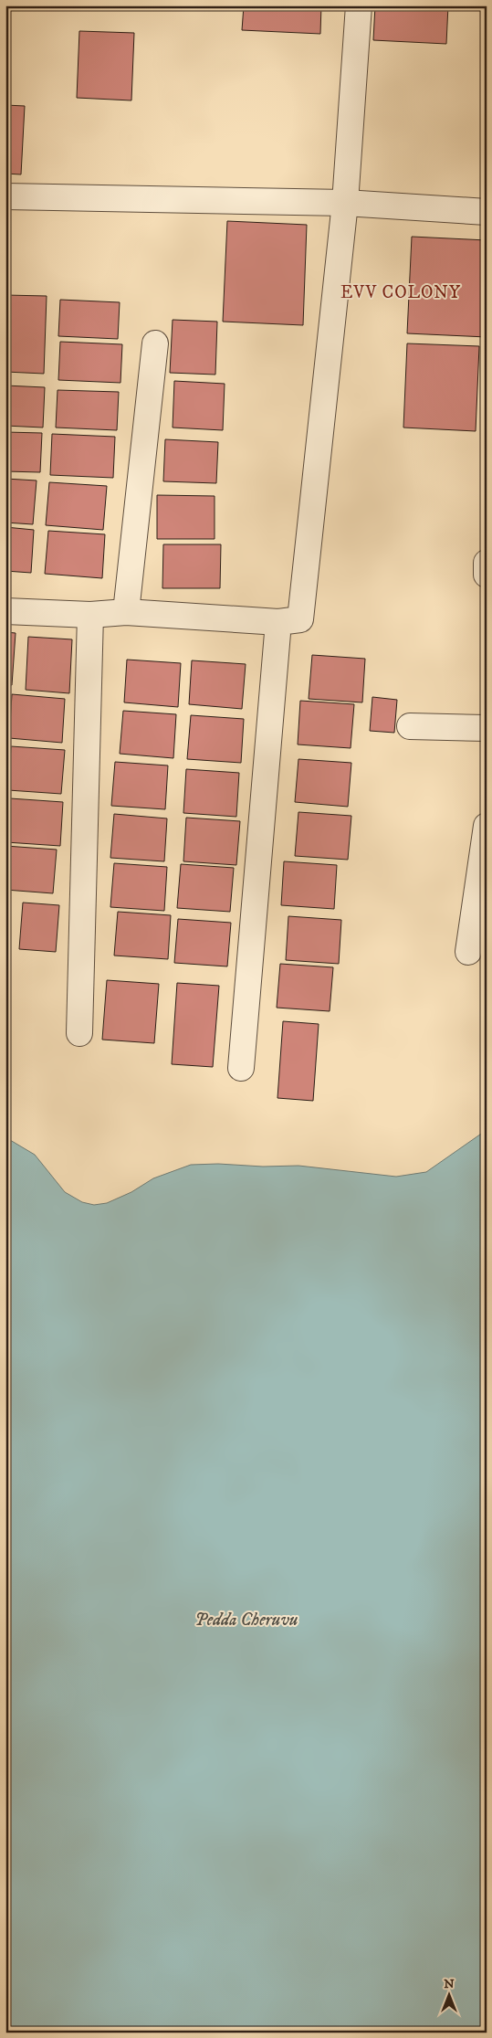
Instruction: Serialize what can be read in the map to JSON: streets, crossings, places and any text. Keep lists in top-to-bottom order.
{
  "districts": ["EVV COLONY"],
  "water": ["Pedda Cheruvu"],
  "north": "top"
}
